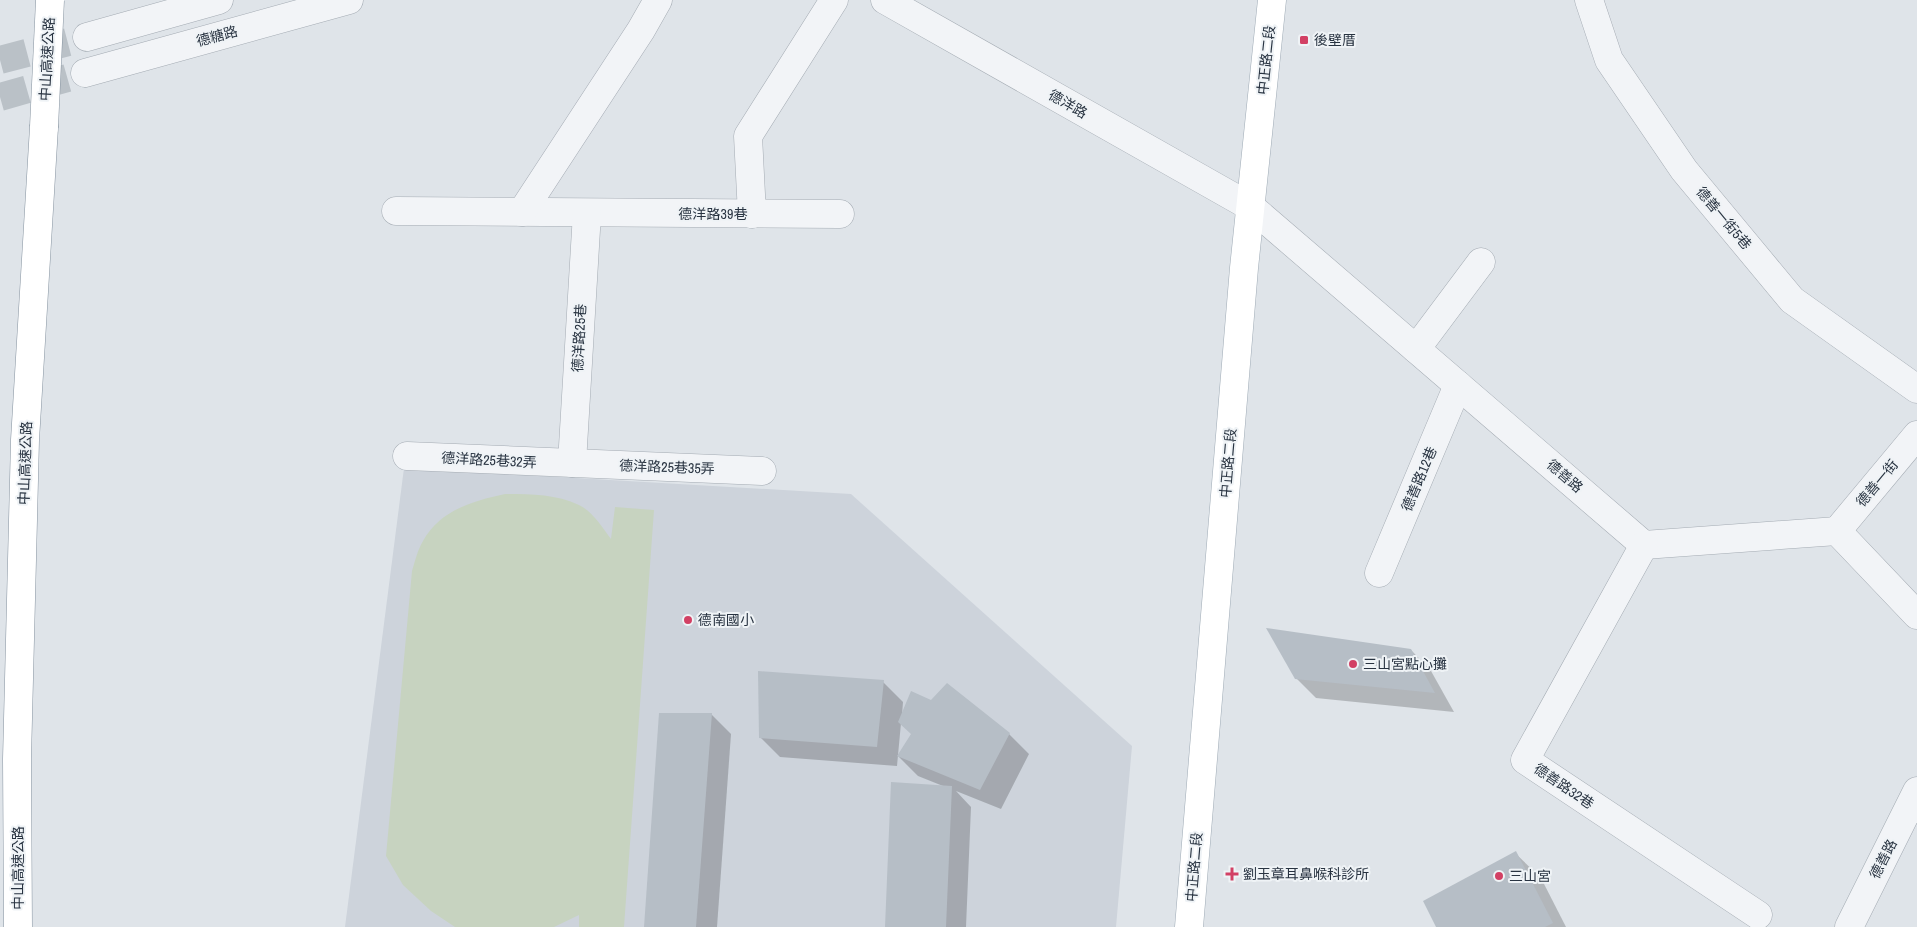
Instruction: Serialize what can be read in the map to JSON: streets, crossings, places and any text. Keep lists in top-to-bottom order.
{
  "streets": {
    "main road": ["中山高速公路", "中正路二段"],
    "street": [
      "德糖路",
      "德洋路",
      "德洋路39巷",
      "德善一街5巷",
      "德洋路25巷",
      "德洋路25巷32弄",
      "德洋路25巷35弄",
      "德善路",
      "德善路12巷",
      "德善一街",
      "德善路32巷"
    ]
  },
  "crossings": [
    ["中正路二段", "德洋路"],
    ["中正路二段", "德善路"],
    ["德洋路", "德善路"],
    ["德洋路39巷", "德洋路25巷"],
    ["德洋路25巷", "德洋路25巷32弄"],
    ["德洋路25巷", "德洋路25巷35弄"],
    ["德洋路25巷32弄", "德洋路25巷35弄"],
    ["德善路", "德善路12巷"],
    ["德善路", "德善路32巷"]
  ],
  "places": {
    "transit": ["後壁厝"],
    "other": ["德南國小", "三山宮點心攤", "三山宮"],
    "health": ["劉玉章耳鼻喉科診所"]
  }
}
